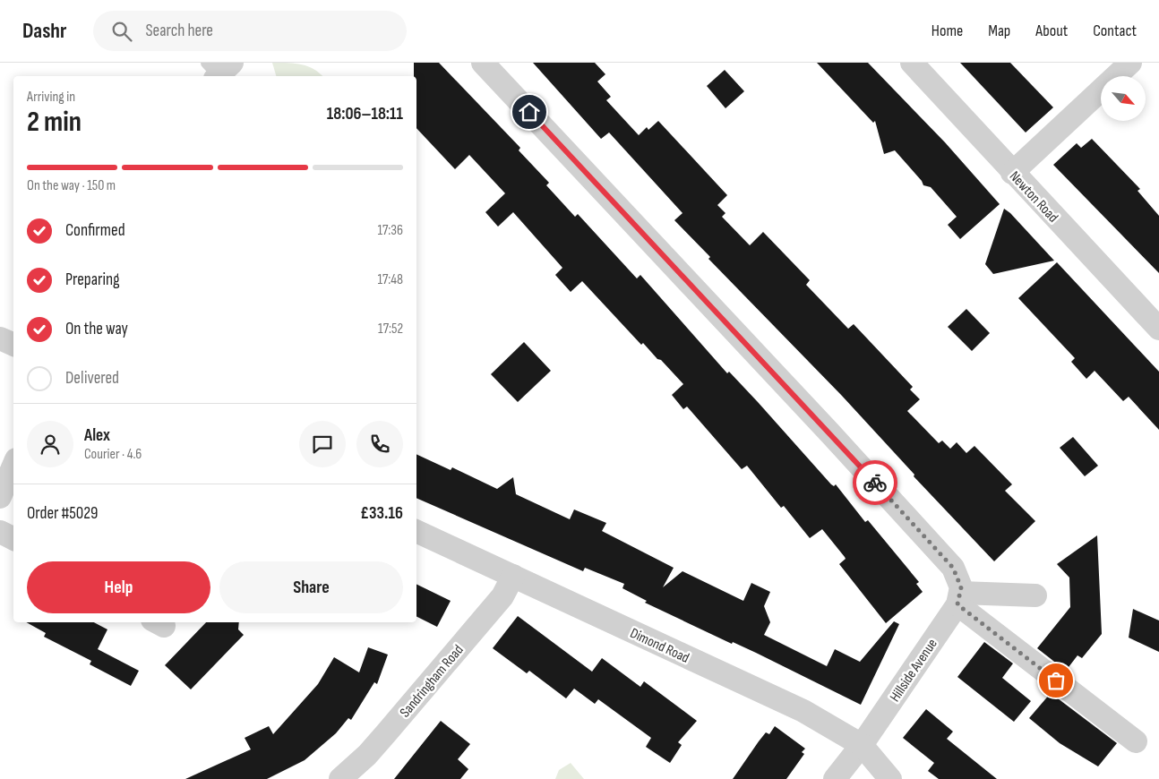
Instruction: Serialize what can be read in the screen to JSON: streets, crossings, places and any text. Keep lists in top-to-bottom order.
{
  "streets": {
    "street": [
      "Newton Road",
      "Dimond Road",
      "Hillside Avenue",
      "Sandringham Road"
    ]
  },
  "crossings": [
    ["Dimond Road", "Hillside Avenue"],
    ["Dimond Road", "Sandringham Road"]
  ],
  "north": "bottom right",
  "page": {
    "header": "Dashr",
    "search": "Search here",
    "nav": [
      "Home",
      "Map",
      "About",
      "Contact"
    ],
    "heading": ["2 min", "Arriving in", "18:06–18:11"],
    "panel": [
      "Alex",
      "Courier · 4.6",
      "Order #5029",
      "£33.16"
    ],
    "bar": "On the way · 150 m",
    "list": [
      ["Confirmed", "17:36"],
      ["Preparing", "17:48"],
      ["On the way", "17:52"],
      "Delivered"
    ],
    "buttons": ["Help", "Share"]
  }
}
